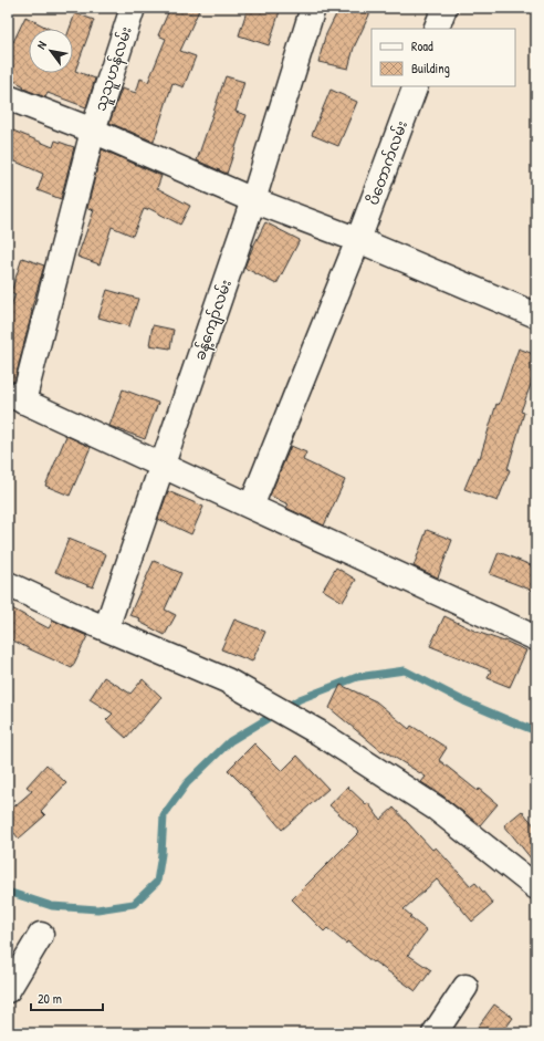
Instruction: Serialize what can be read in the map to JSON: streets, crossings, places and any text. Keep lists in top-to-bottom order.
{
  "streets": {
    "street": ["သူသူဟန်လမ်း", "ပိတောက်လမ်း", "ခန့်ကျော်လမ်း"]
  },
  "legend": ["Road", "Building"],
  "scale_bar": "20 m",
  "north": "top left"
}
